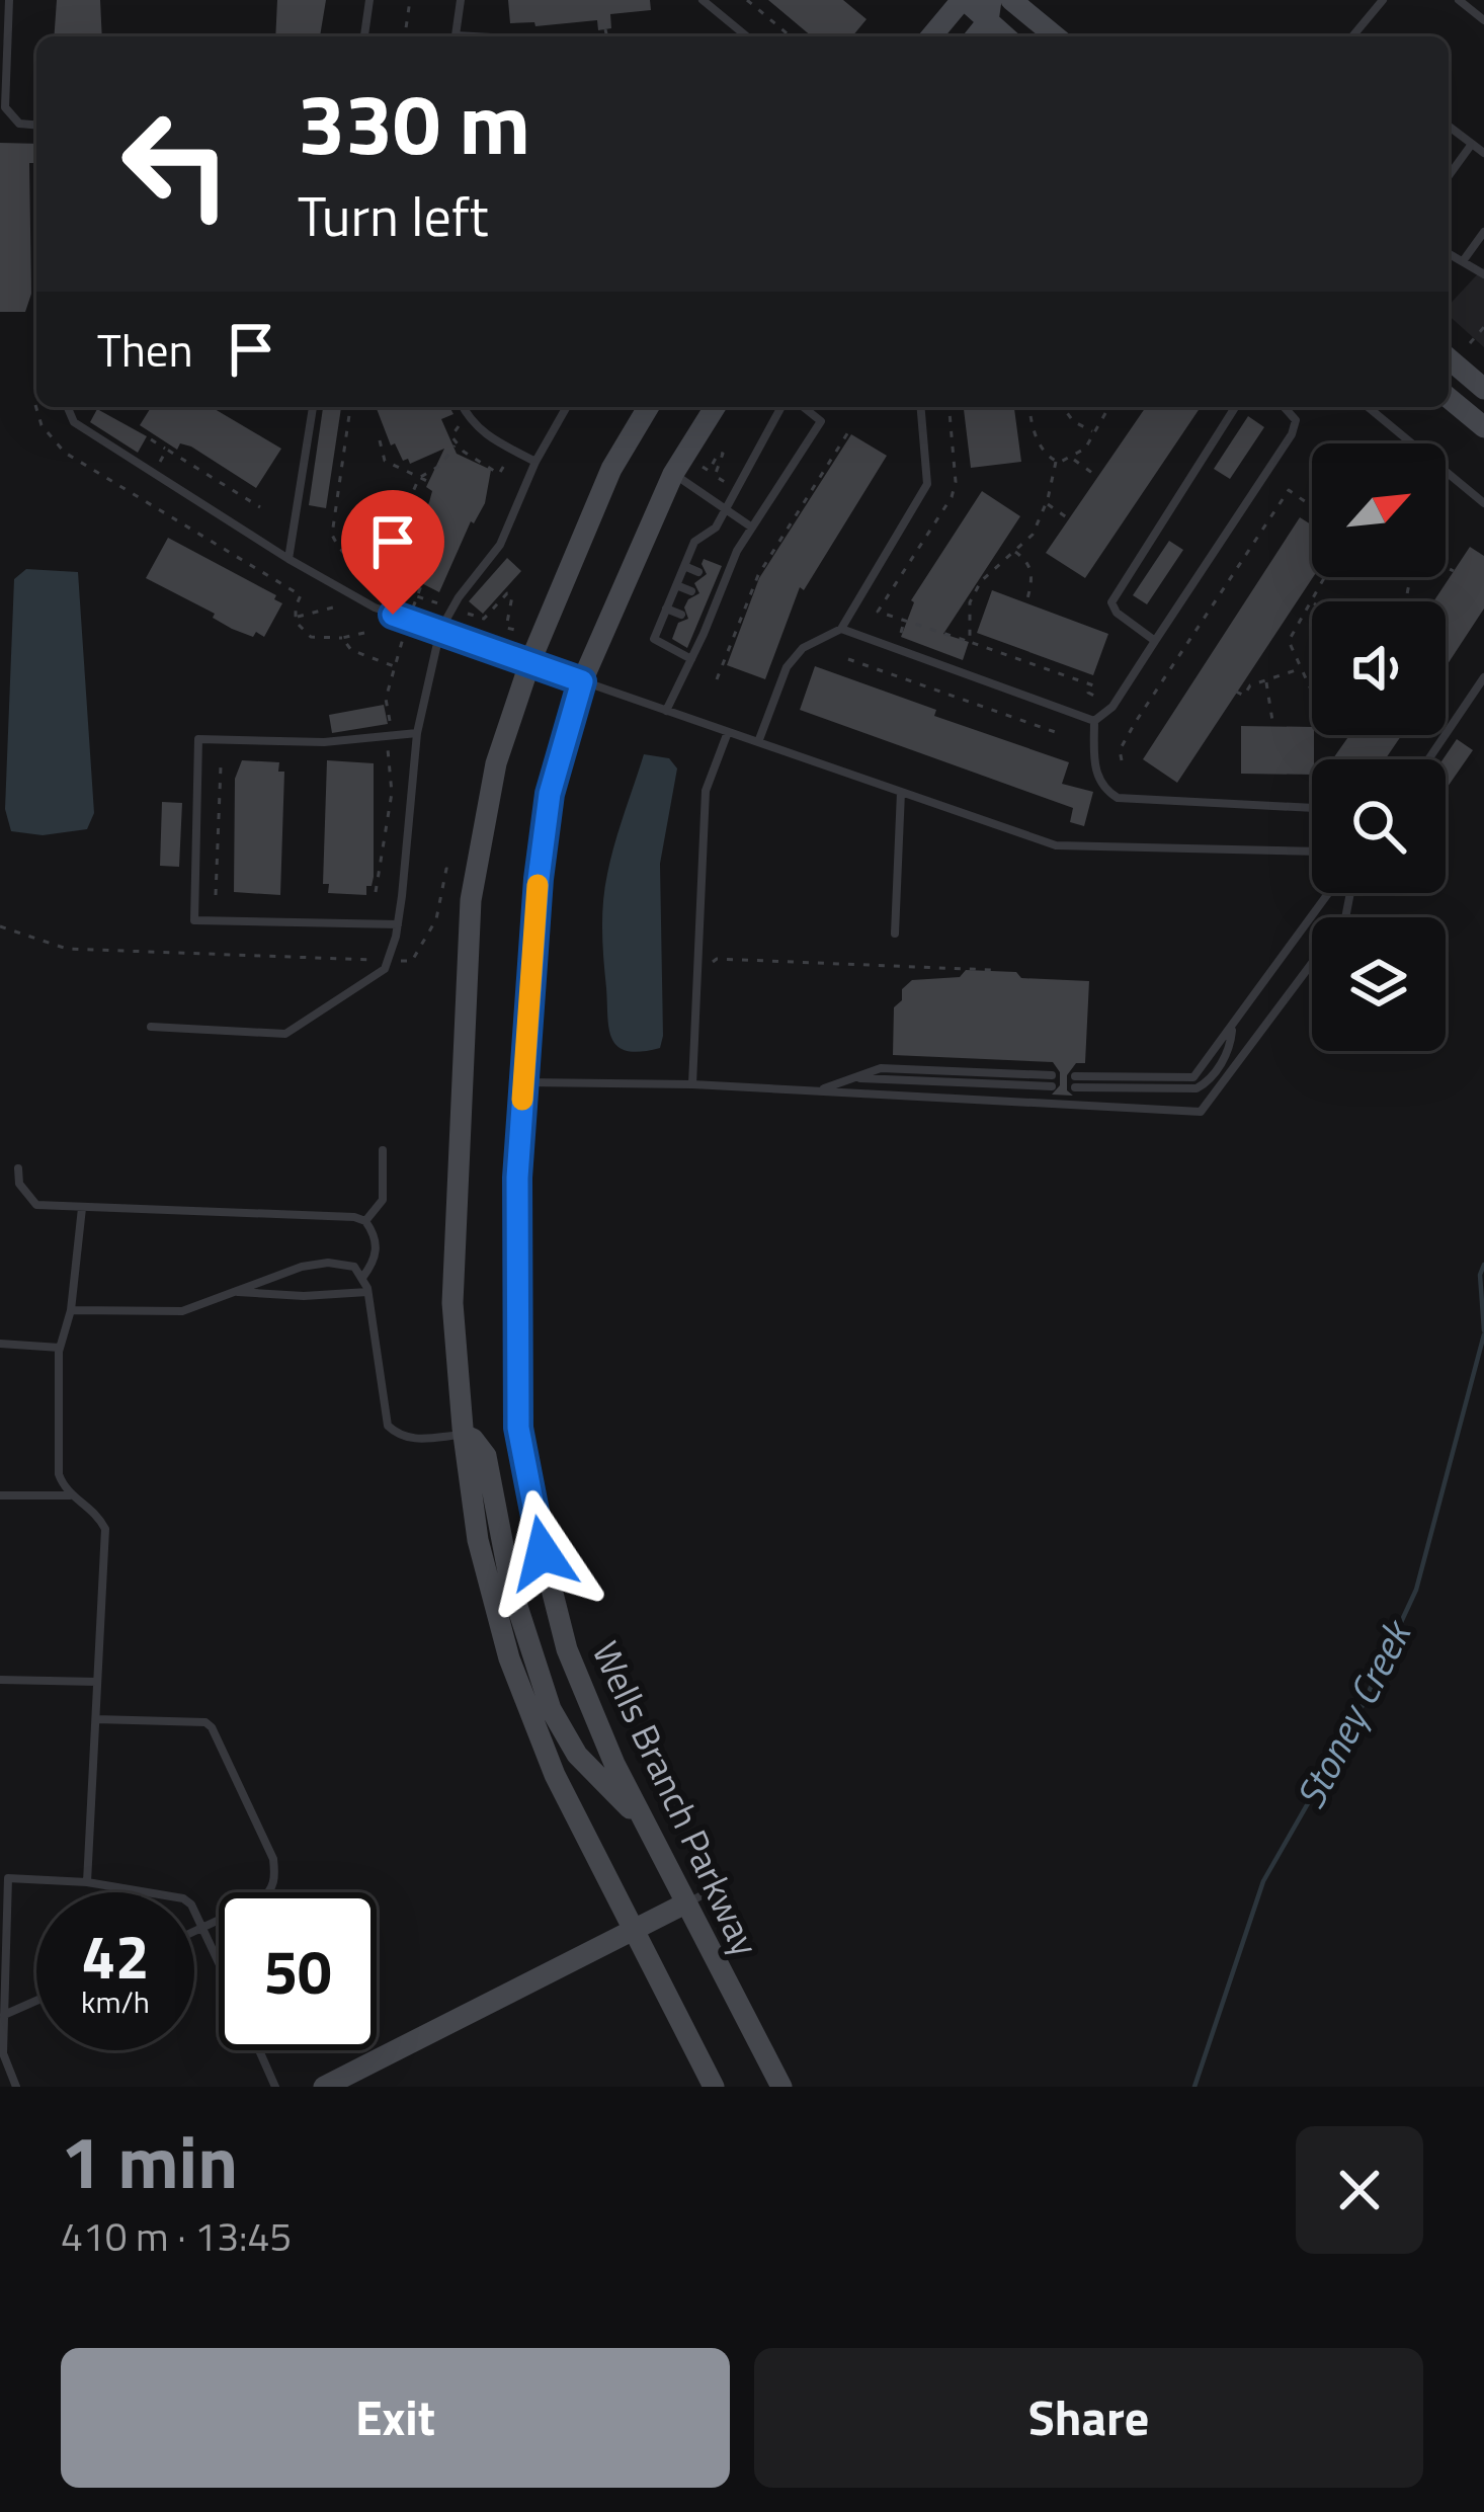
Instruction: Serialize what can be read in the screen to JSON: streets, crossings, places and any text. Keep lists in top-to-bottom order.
{
  "streets": {
    "main road": ["Wells Branch Parkway"]
  },
  "water": ["Stoney Creek"],
  "north": "top right",
  "page": {
    "turn": ["330 m", "Turn left"],
    "then": "Then",
    "speed": "42 km/h",
    "limit": "50",
    "heading": ["1 min", "410 m · 13:45"],
    "buttons": ["Exit", "Share"]
  }
}
